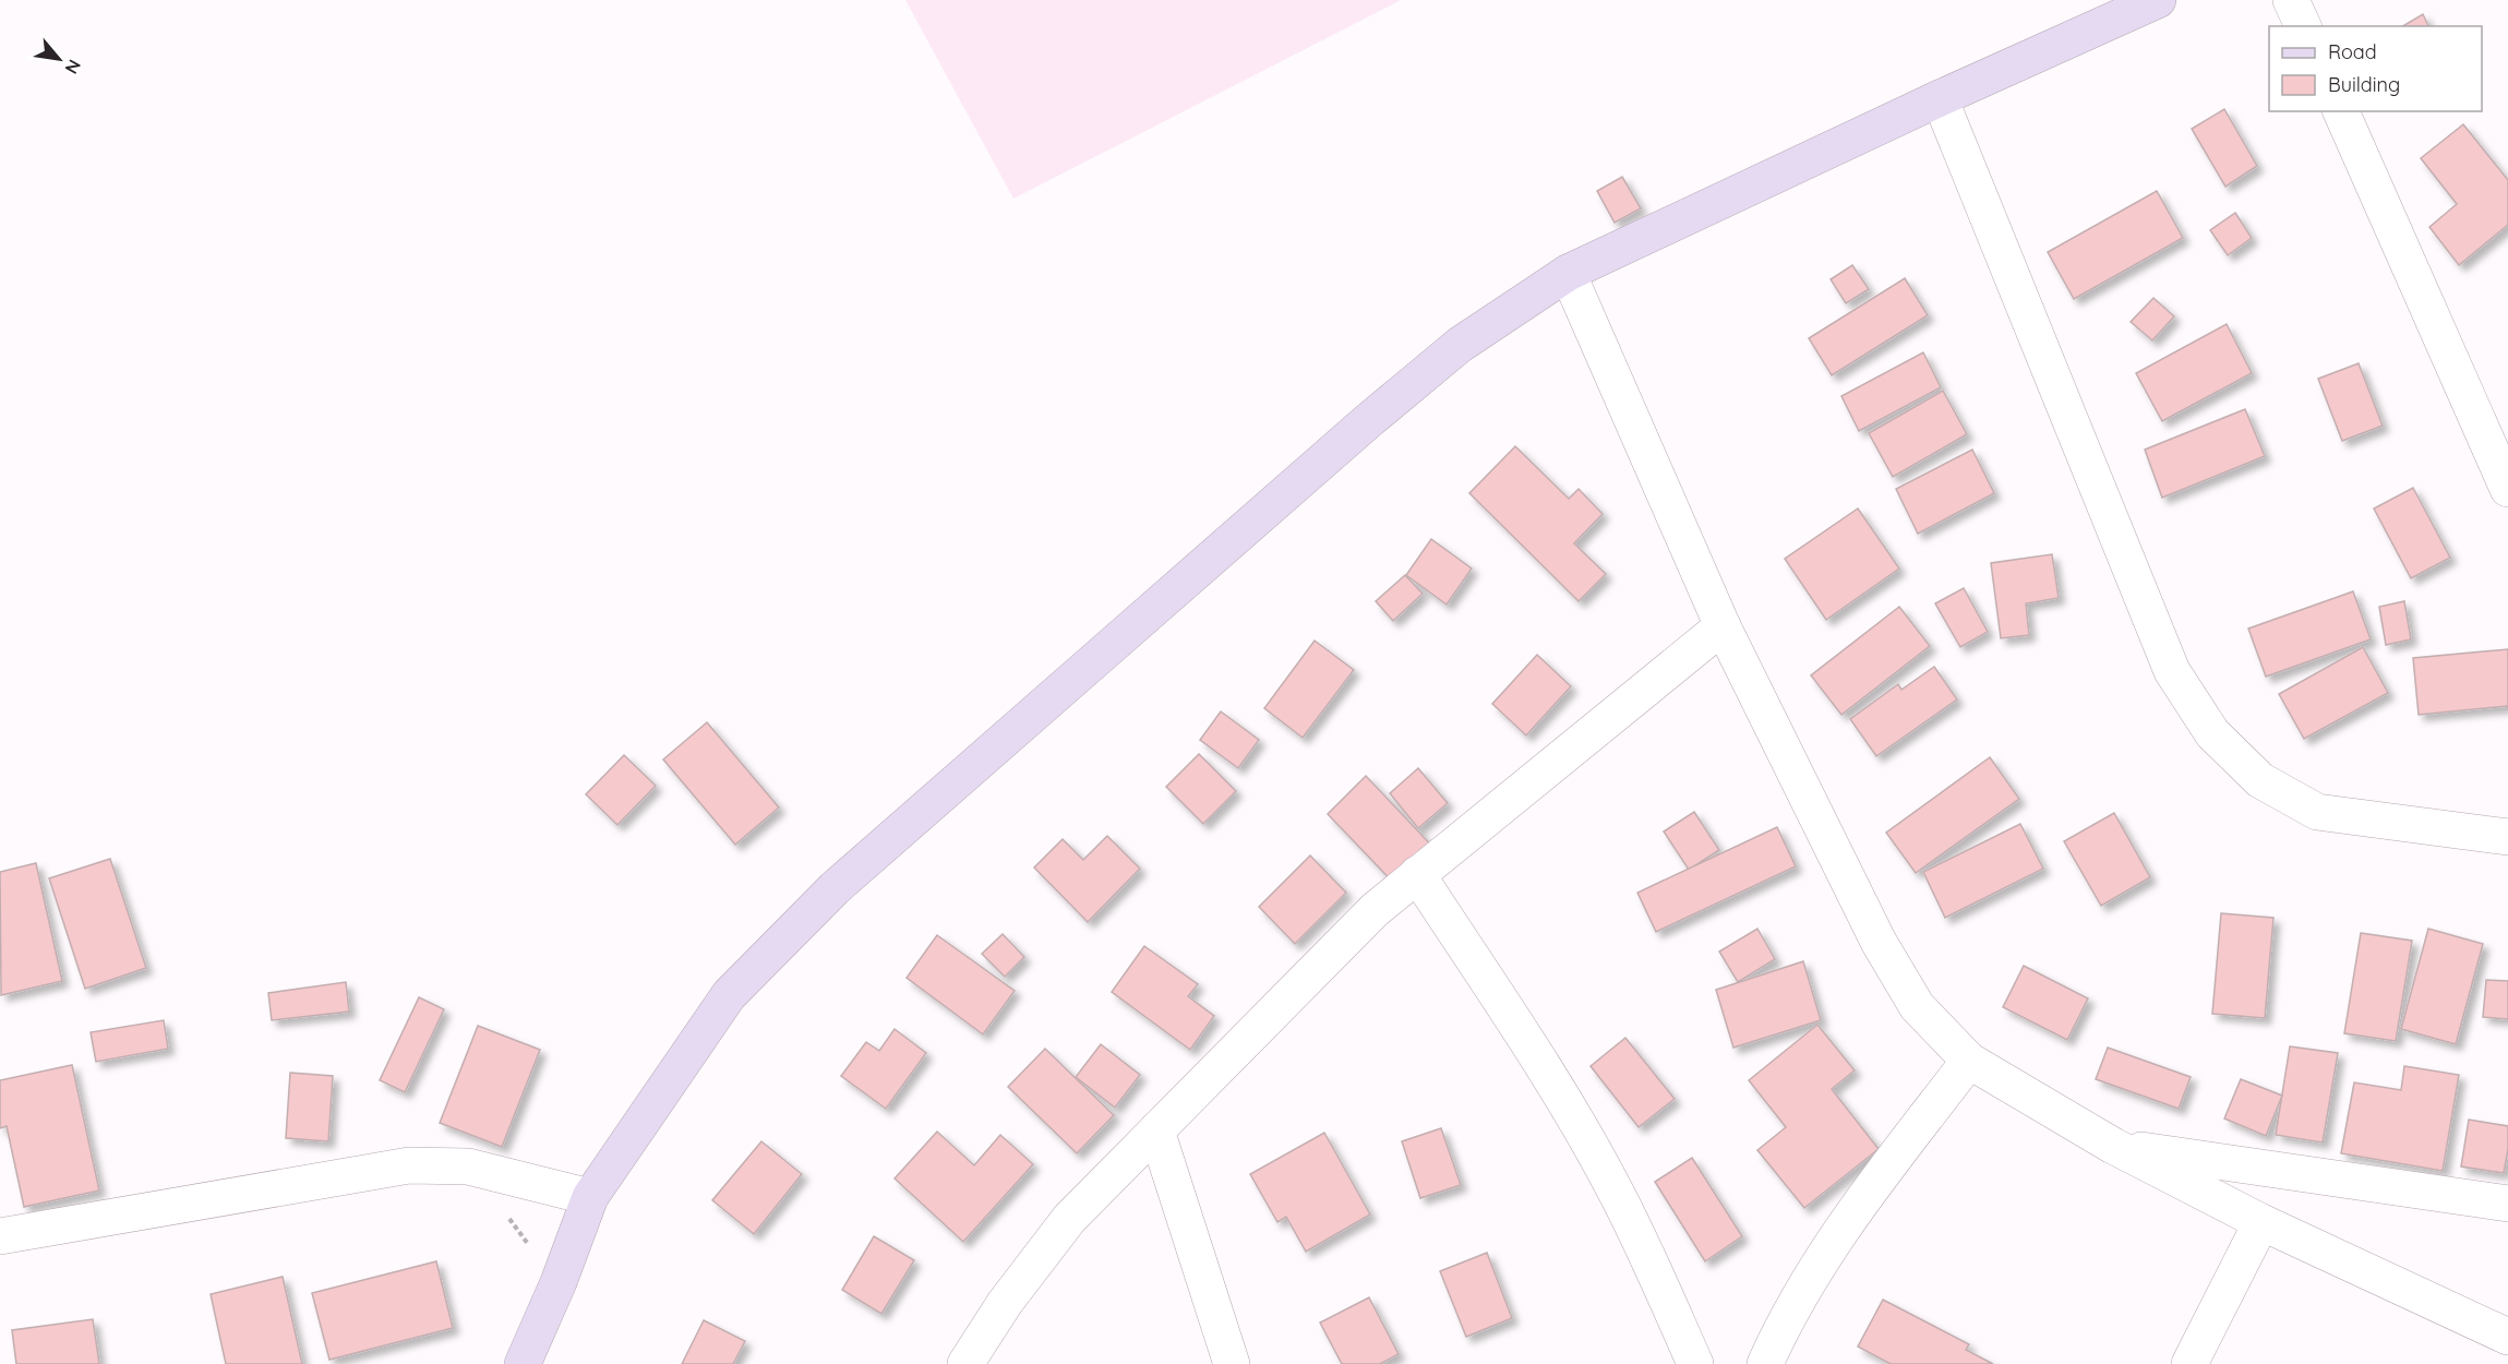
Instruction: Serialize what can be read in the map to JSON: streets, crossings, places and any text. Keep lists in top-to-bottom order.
{
  "legend": ["Road", "Building"],
  "north": "bottom right"
}
